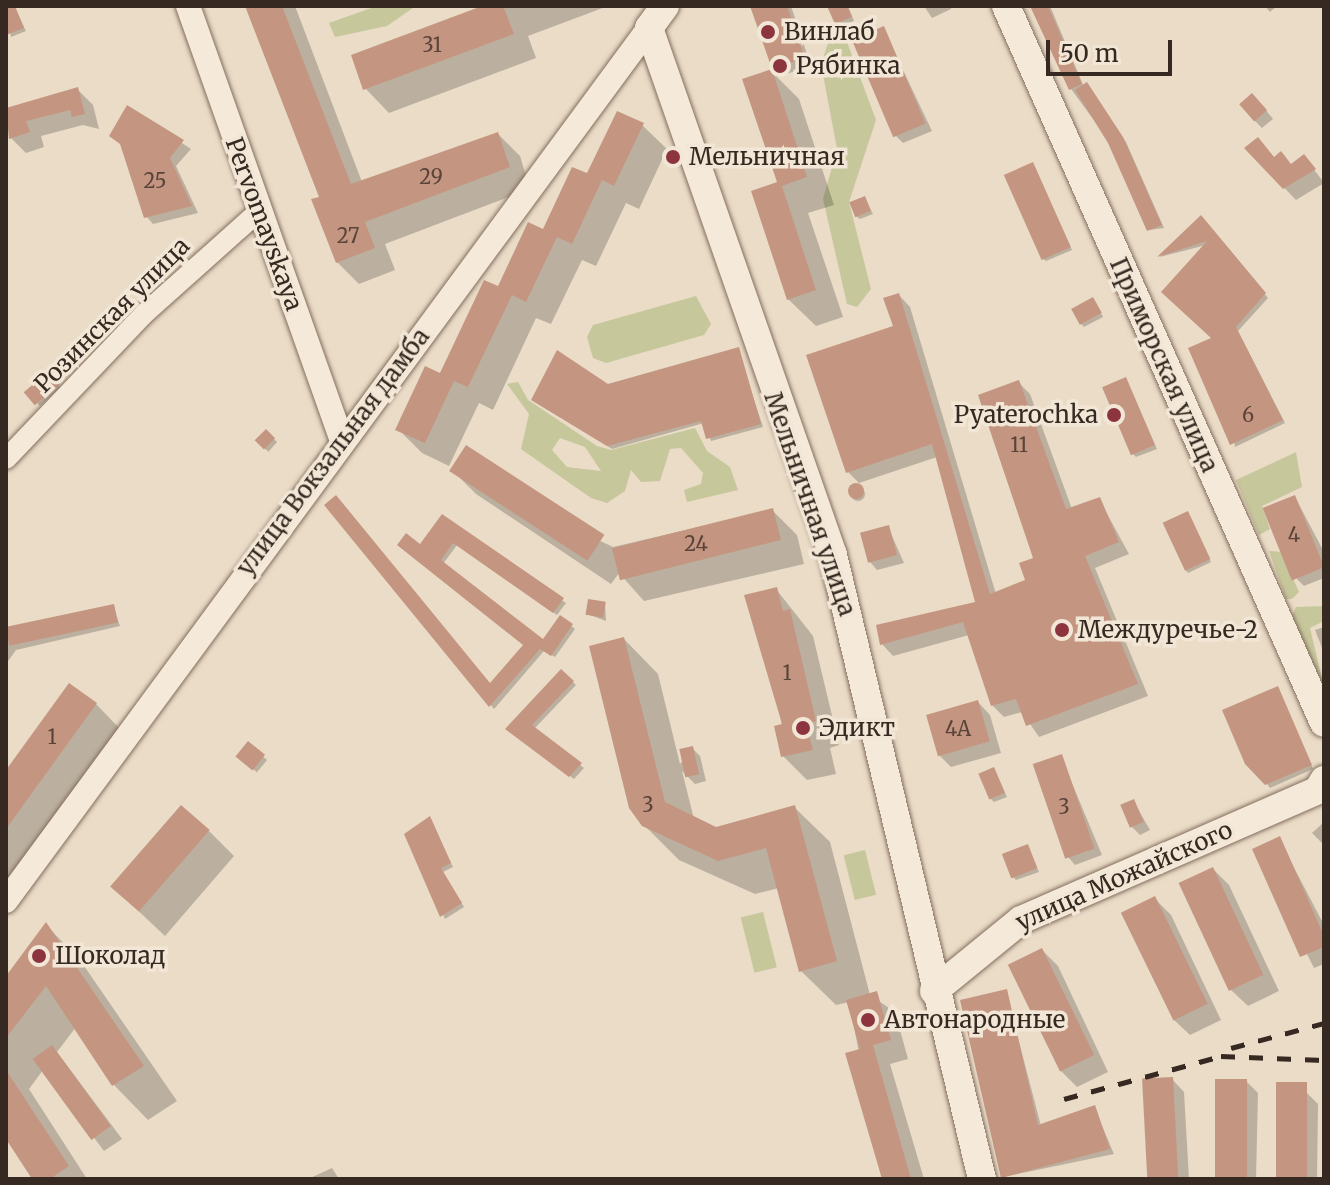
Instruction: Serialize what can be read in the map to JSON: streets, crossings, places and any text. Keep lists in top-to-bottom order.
{
  "streets": {
    "main road": ["Приморская улица", "Мельничная улица", "улица Можайского"],
    "street": ["Pervomayskaya", "Розинская улица", "улица Вокзальная дамба"]
  },
  "crossings": [
    ["Pervomayskaya", "Розинская улица"],
    ["Pervomayskaya", "улица Вокзальная дамба"],
    ["улица Вокзальная дамба", "Мельничная улица"],
    ["Мельничная улица", "улица Можайского"]
  ],
  "places": [
    "Винлаб",
    "Рябинка",
    "Мельничная",
    "Pyaterochka",
    "Междуречье-2",
    "Эдикт",
    "Шоколад",
    "Автонародные"
  ],
  "house_numbers": [
    "31",
    "29",
    "25",
    "27",
    "6",
    "11",
    "4",
    "24",
    "1",
    "4А",
    "1",
    "3",
    "3"
  ],
  "scale_bar": "50 m"
}
